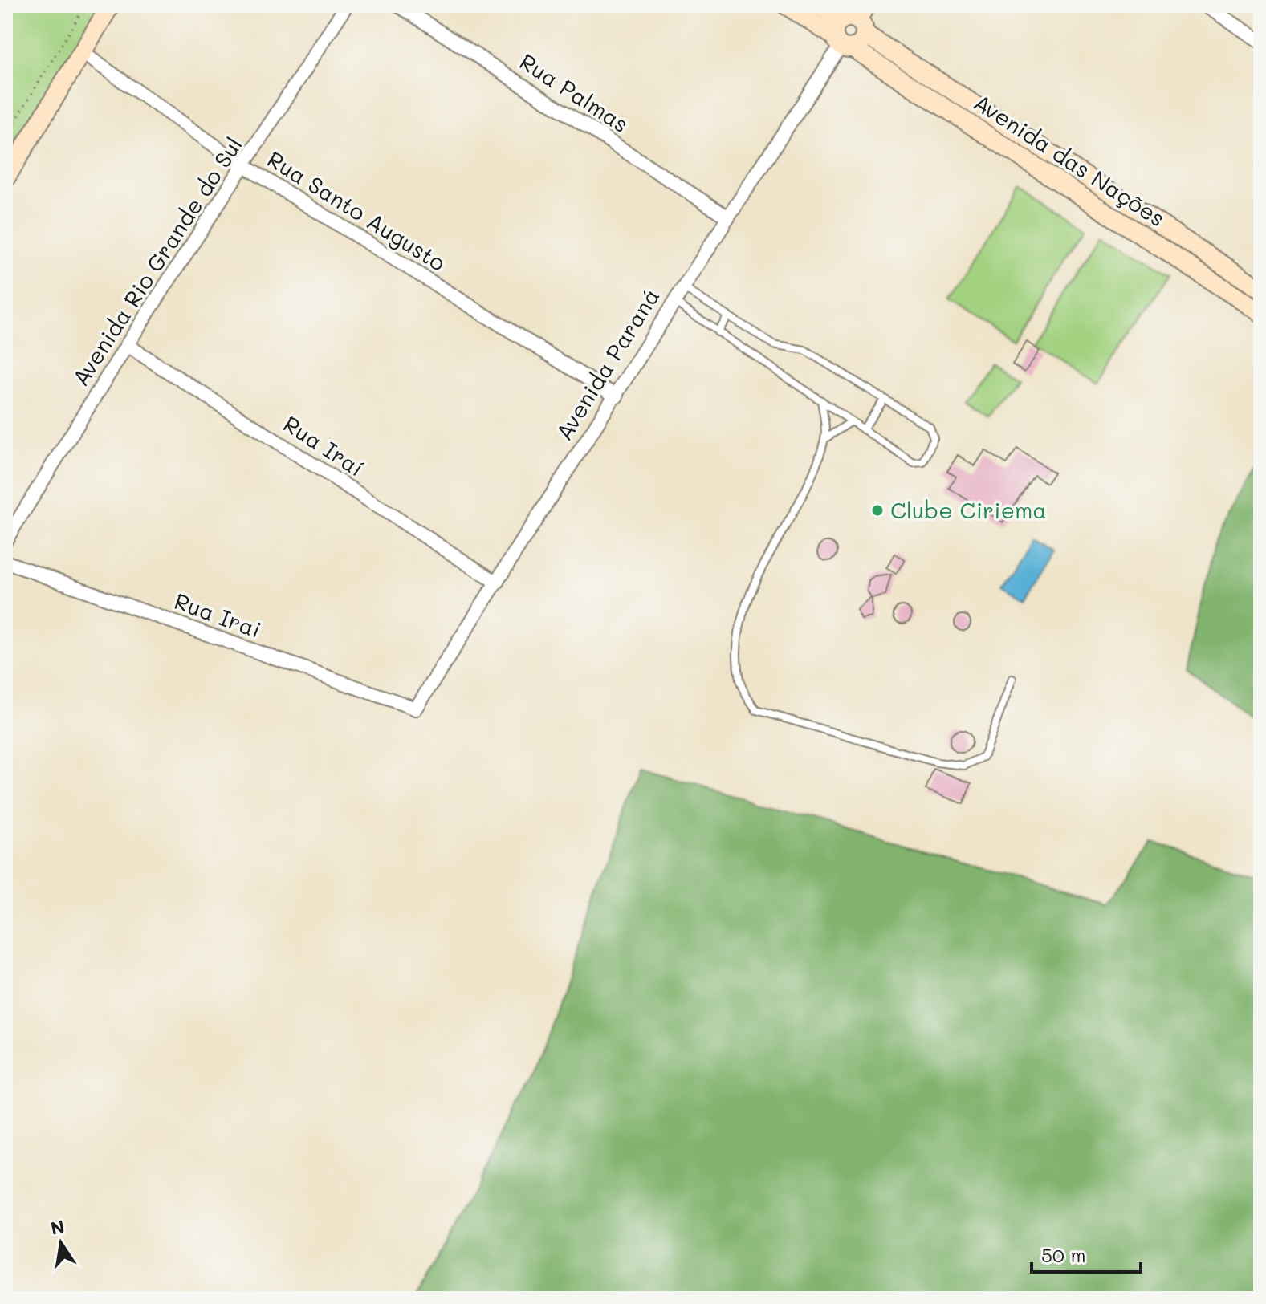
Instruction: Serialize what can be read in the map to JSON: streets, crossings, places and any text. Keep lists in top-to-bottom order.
{
  "streets": {
    "main road": ["Avenida das Nações"],
    "street": [
      "Rua Palmas",
      "Rua Santo Augusto",
      "Avenida Rio Grande do Sul",
      "Avenida Paraná",
      "Rua Iraí",
      "Rua Irai"
    ]
  },
  "crossings": [
    ["Rua Palmas", "Avenida Paraná"],
    ["Avenida das Nações", "Avenida Paraná"],
    ["Rua Santo Augusto", "Avenida Rio Grande do Sul"],
    ["Rua Santo Augusto", "Avenida Paraná"],
    ["Avenida Rio Grande do Sul", "Rua Iraí"],
    ["Avenida Paraná", "Rua Iraí"],
    ["Avenida Paraná", "Rua Irai"]
  ],
  "places": ["Clube Ciriema"],
  "scale_bar": "50 m",
  "north": "top"
}
